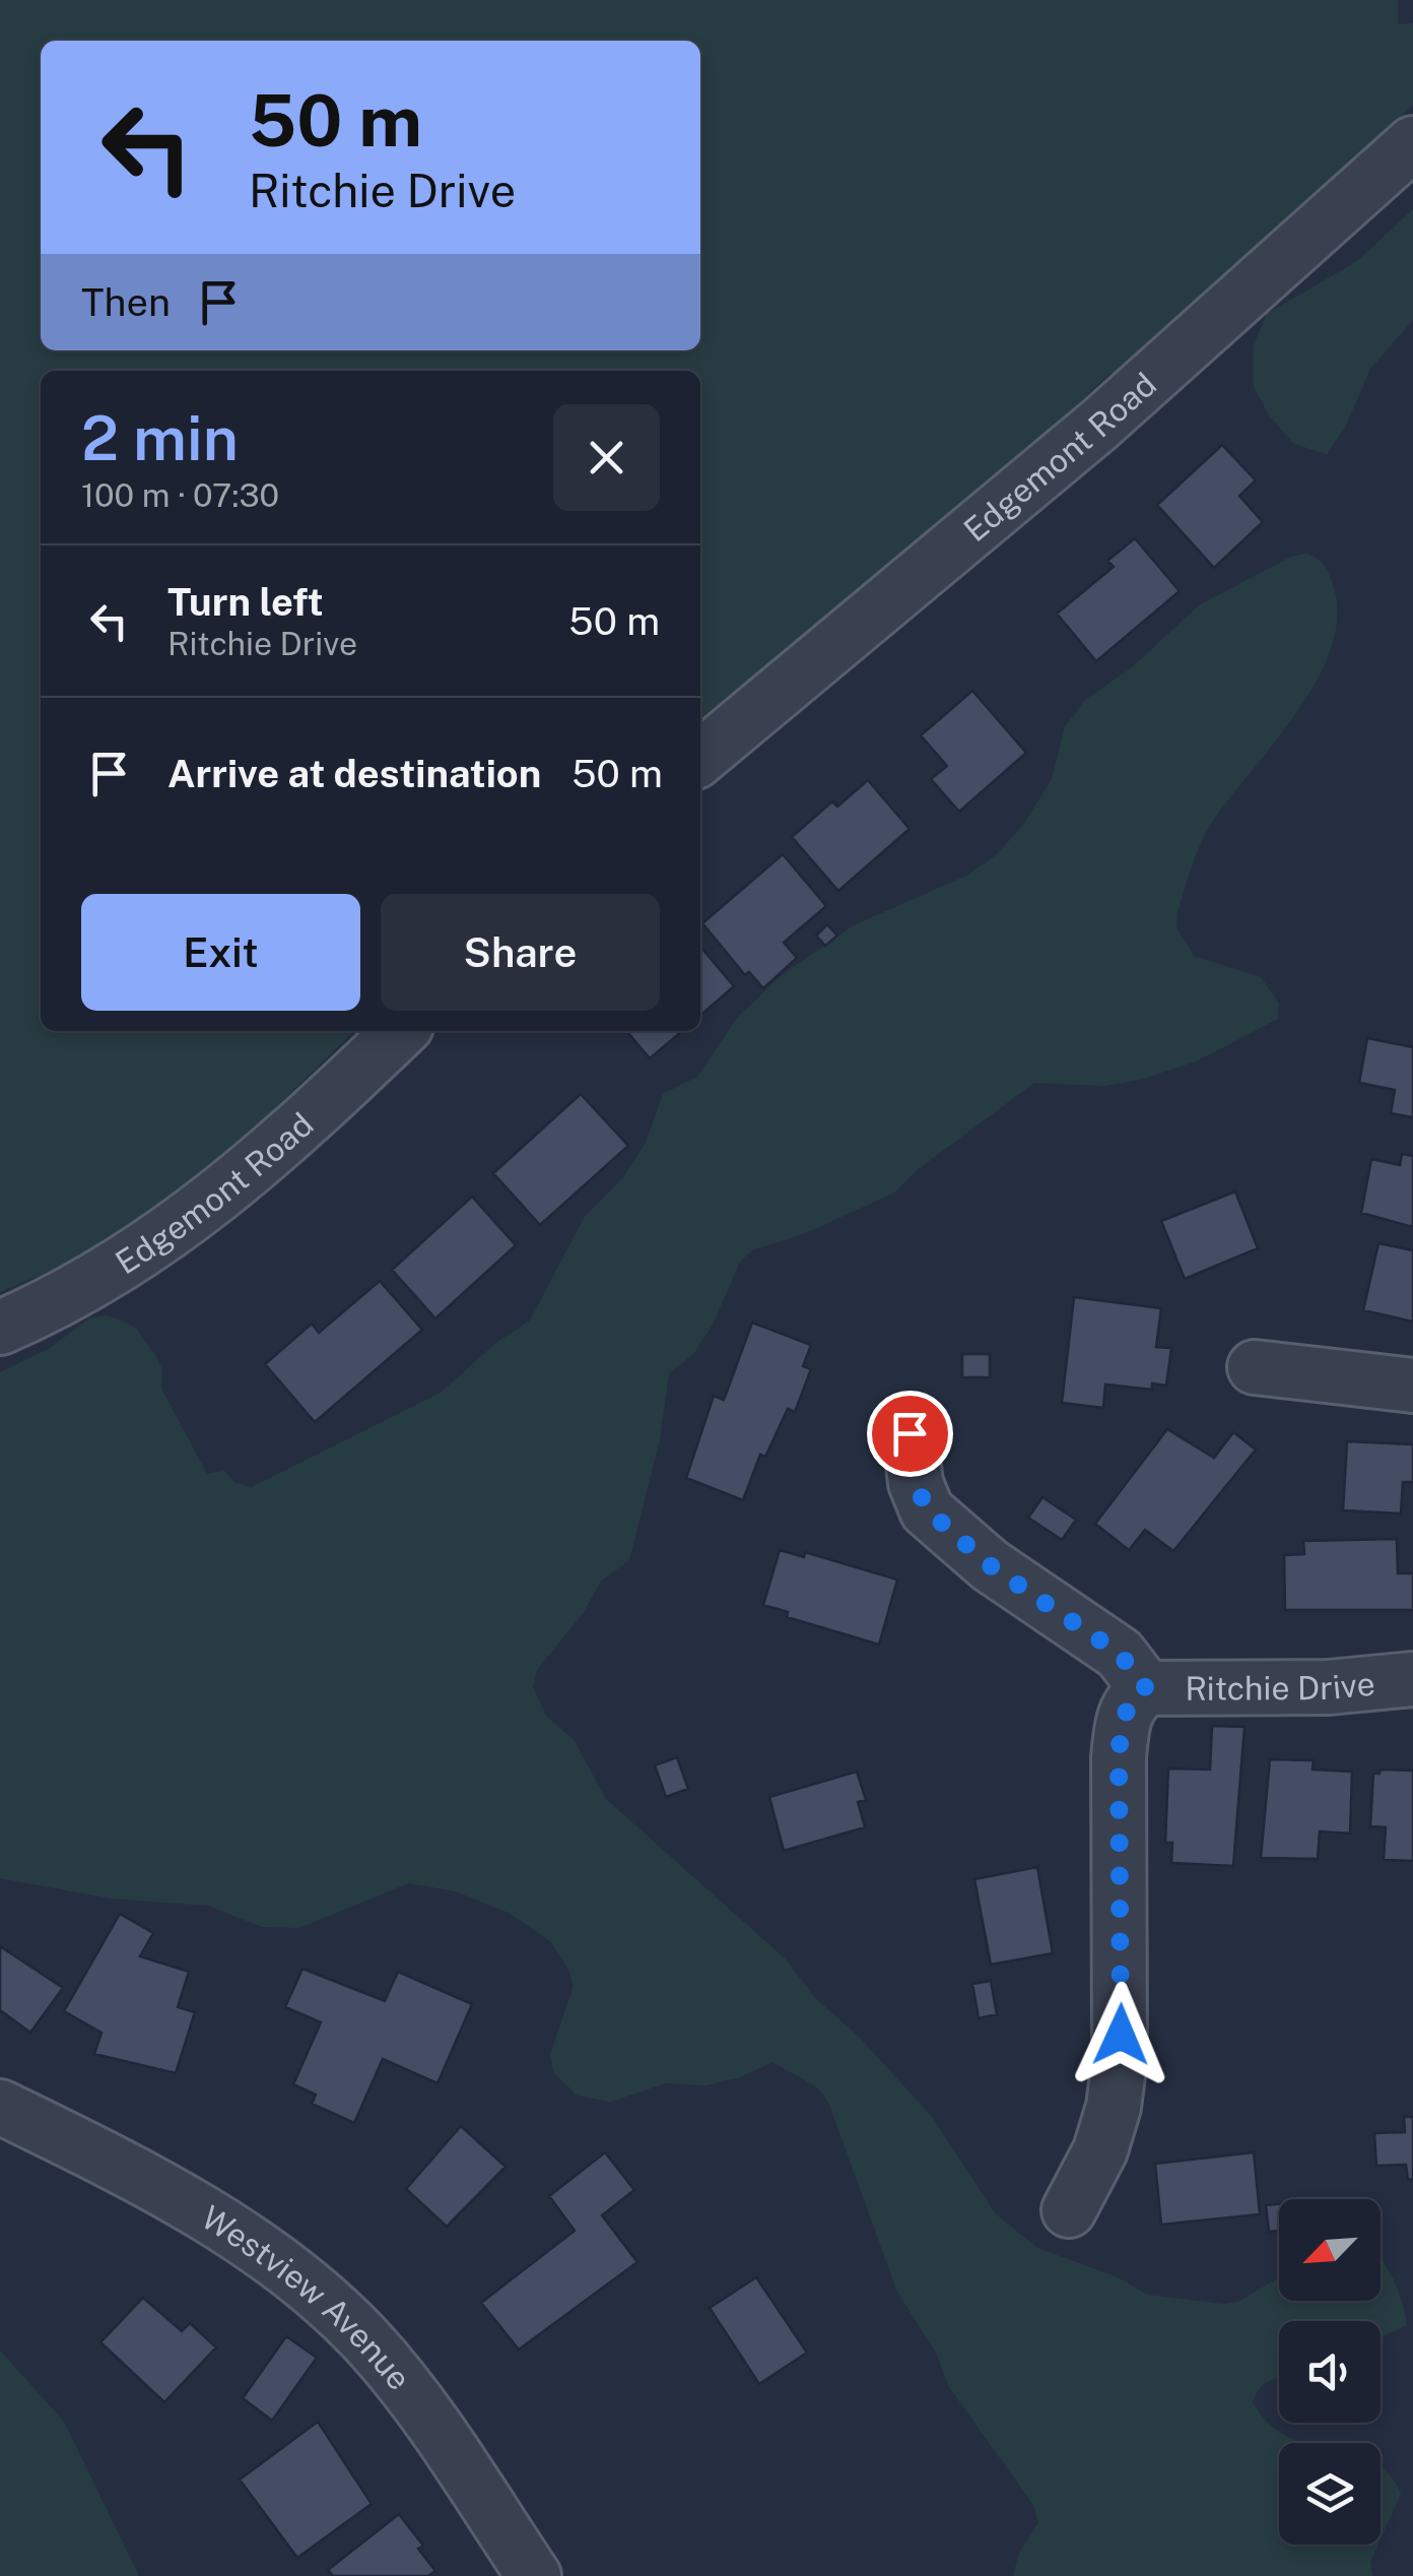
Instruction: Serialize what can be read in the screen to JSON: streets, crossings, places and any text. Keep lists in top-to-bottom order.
{
  "streets": {
    "street": ["Edgemont Road", "Ritchie Drive", "Westview Avenue"]
  },
  "north": "bottom left",
  "page": {
    "turn": ["50 m", "Ritchie Drive"],
    "then": "Then",
    "heading": ["2 min", "100 m · 07:30"],
    "list": [
      {
        "name": "Turn left",
        "note": "Ritchie Drive",
        "value": "50 m"
      },
      {
        "name": "Arrive at destination",
        "value": "50 m"
      }
    ],
    "buttons": ["Exit", "Share"]
  }
}
